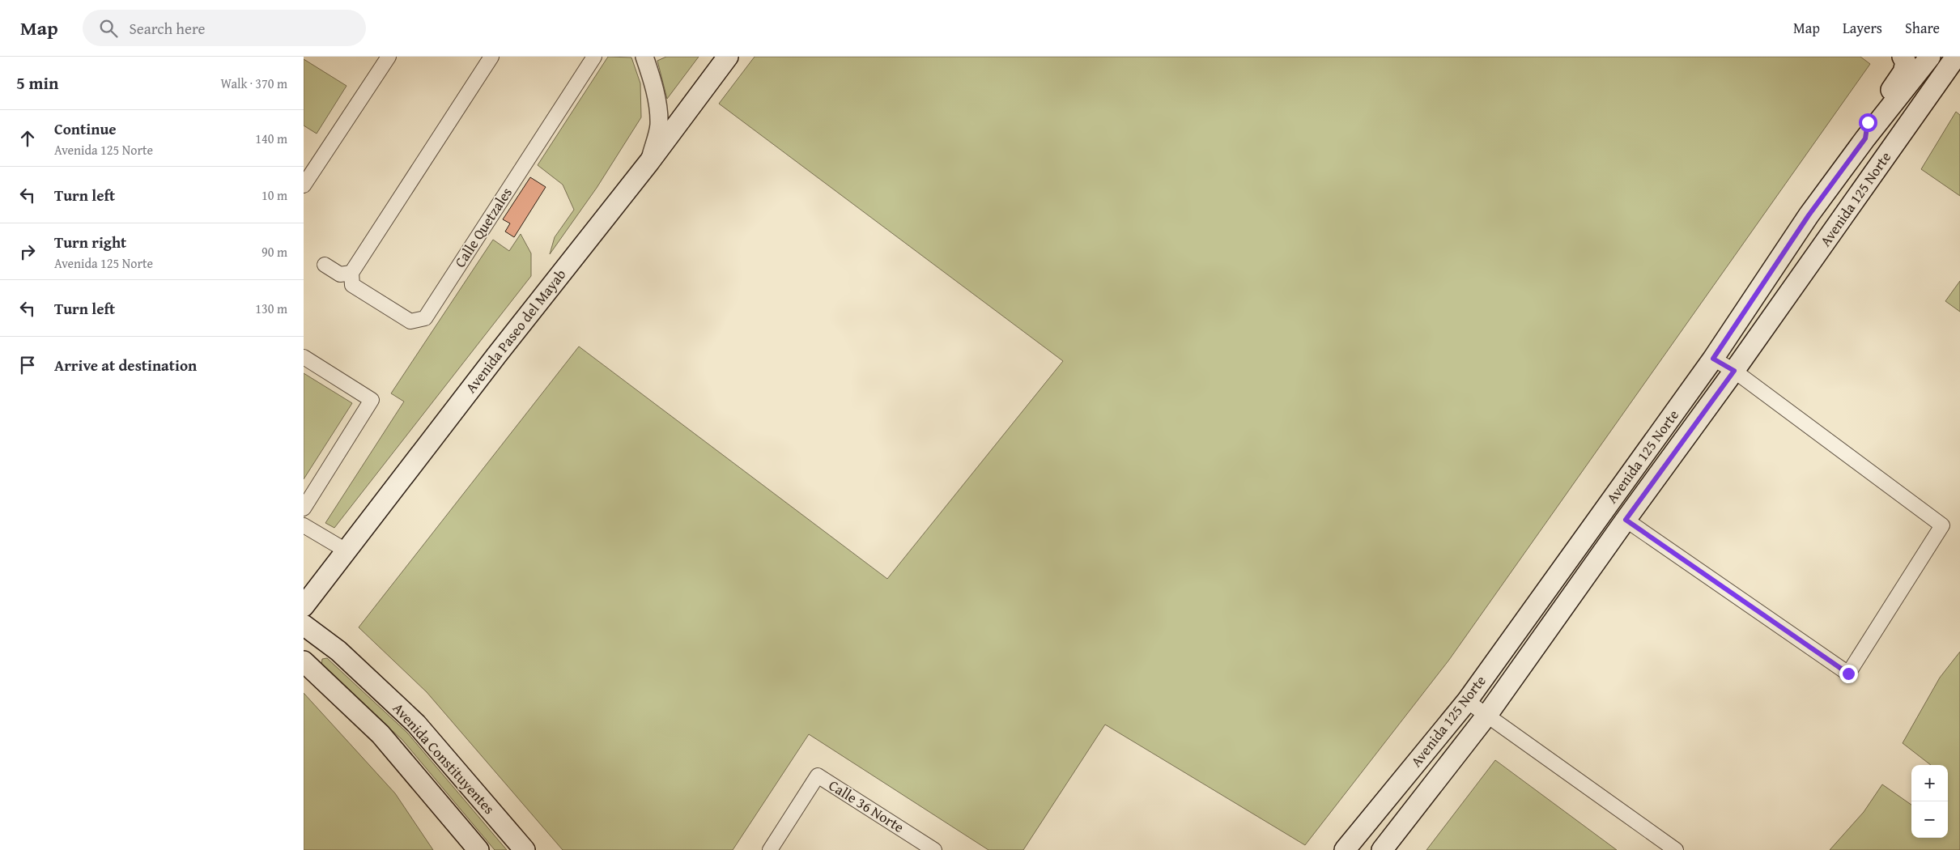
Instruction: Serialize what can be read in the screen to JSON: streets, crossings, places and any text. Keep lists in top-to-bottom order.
{
  "streets": {
    "main road": ["Avenida 125 Norte", "Avenida Paseo del Mayab", "Avenida Constituyentes"],
    "street": ["Calle Quetzales", "Calle 36 Norte"]
  },
  "page": {
    "header": "Map",
    "search": "Search here",
    "nav": ["Map", "Layers", "Share"],
    "heading": ["5 min", "Walk · 370 m"],
    "list": [
      ["Continue", "Avenida 125 Norte", "140 m"],
      ["Turn left", "10 m"],
      ["Turn right", "Avenida 125 Norte", "90 m"],
      ["Turn left", "130 m"],
      "Arrive at destination"
    ],
    "map_buttons": ["+", "−"]
  }
}
